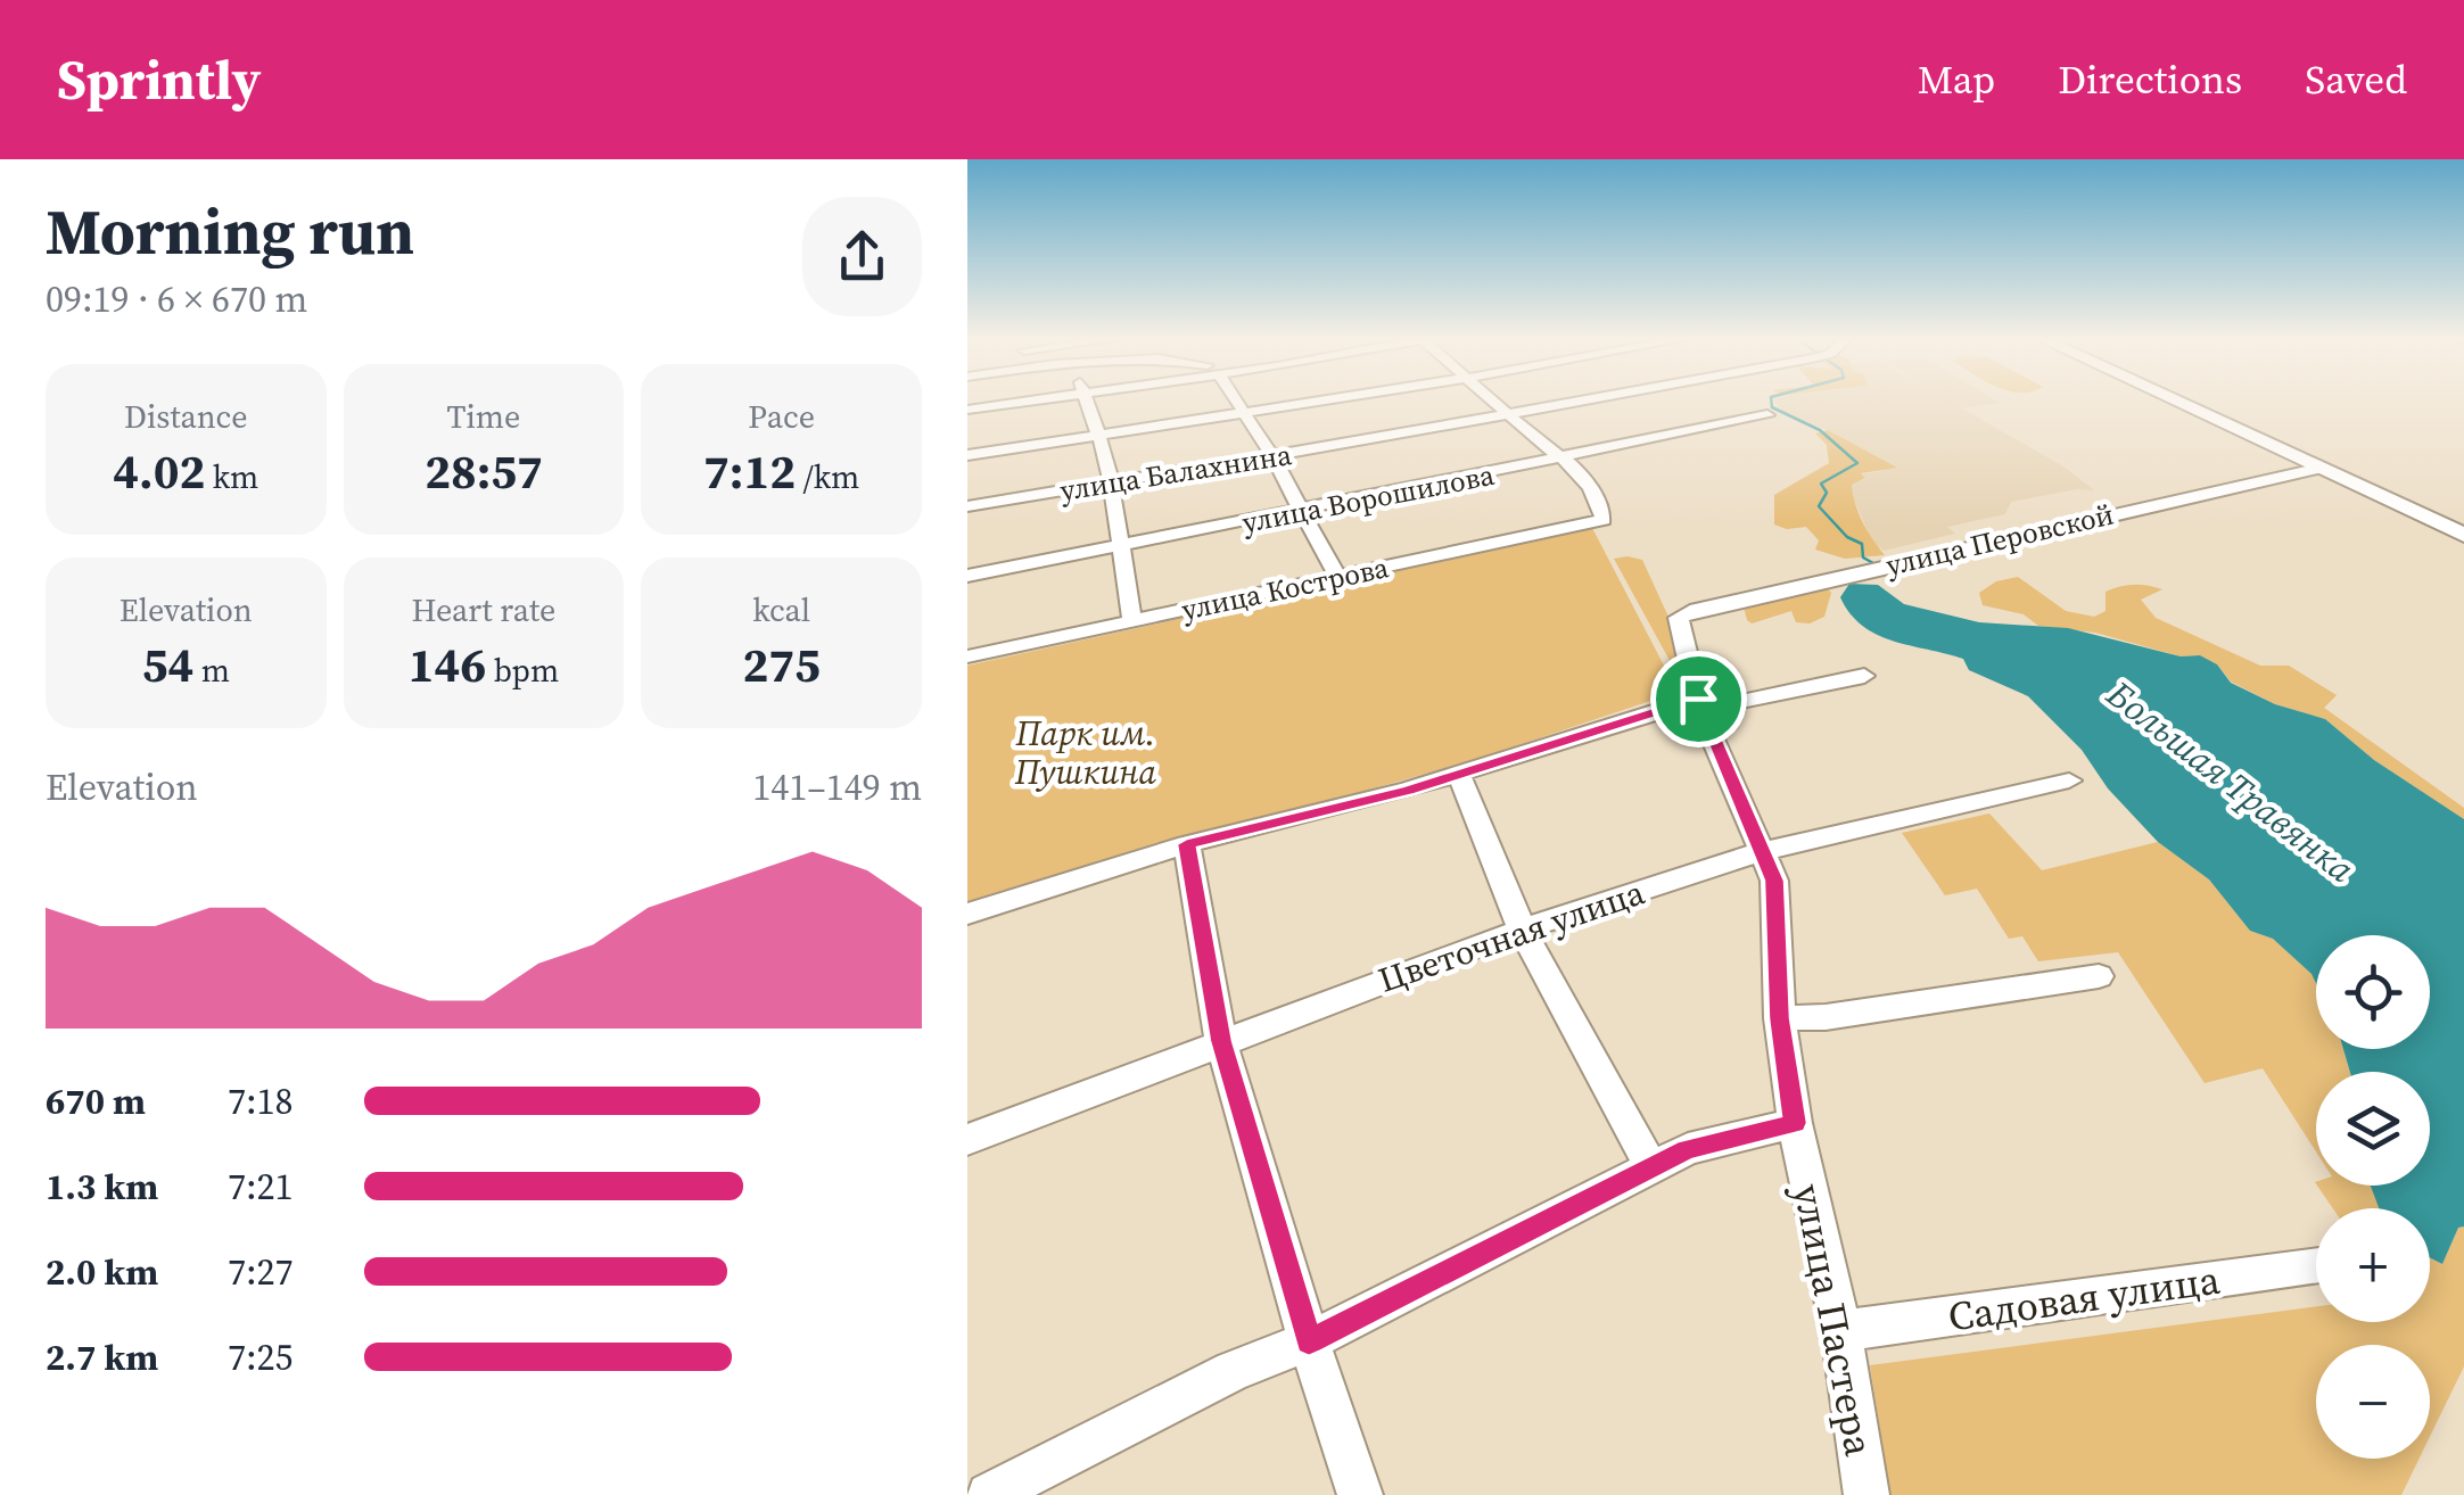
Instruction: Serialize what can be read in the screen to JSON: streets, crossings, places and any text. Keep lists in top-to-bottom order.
{
  "streets": {
    "street": [
      "улица Балахнина",
      "улица Ворошилова",
      "улица Перовской",
      "улица Кострова",
      "Цветочная улица",
      "Садовая улица",
      "улица Пастера"
    ]
  },
  "crossings": [
    ["улица Ворошилова", "улица Кострова"],
    ["улица Перовской", "улица Пастера"],
    ["Цветочная улица", "улица Пастера"],
    ["Садовая улица", "улица Пастера"]
  ],
  "water": ["Большая Травянка"],
  "parks": ["Парк им. Пушкина"],
  "page": {
    "header": "Sprintly",
    "nav": ["Map", "Directions", "Saved"],
    "heading": ["Morning run", "09:19 · 6 × 670 m"],
    "stats": [
      ["Distance", "4.02 km"],
      ["Time", "28:57"],
      ["Pace", "7:12 /km"],
      ["Elevation", "54 m"],
      ["Heart rate", "146 bpm"],
      ["kcal", "275"]
    ],
    "chart": ["Elevation", "141–149 m"],
    "map_buttons": ["+", "−"],
    "list": [
      {
        "name": "670 m",
        "note": "7:18"
      },
      {
        "name": "1.3 km",
        "note": "7:21"
      },
      {
        "name": "2.0 km",
        "note": "7:27"
      },
      {
        "name": "2.7 km",
        "note": "7:25"
      }
    ]
  }
}
